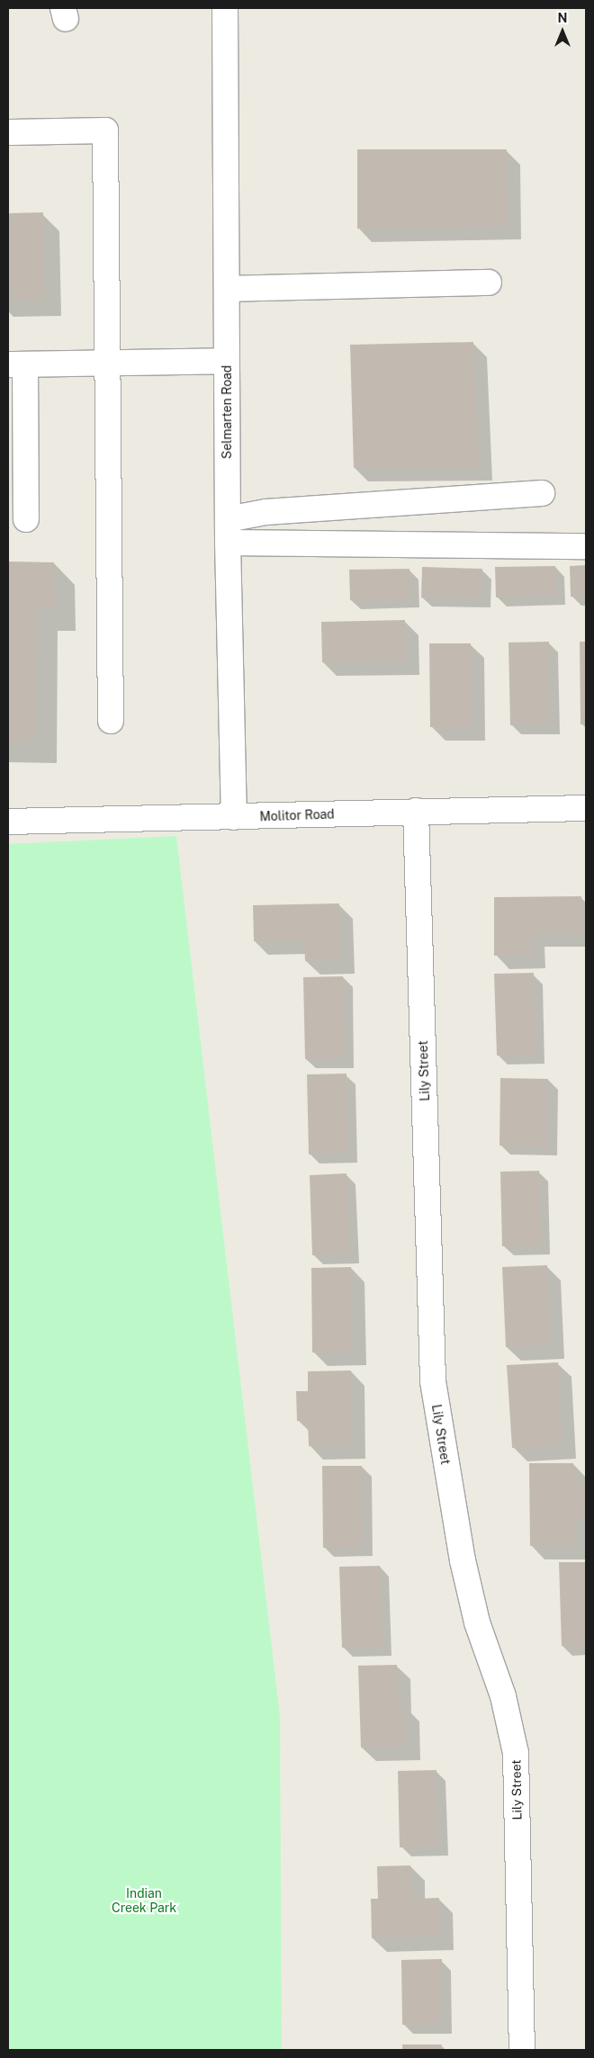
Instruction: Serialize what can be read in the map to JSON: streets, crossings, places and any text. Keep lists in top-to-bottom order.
{
  "streets": {
    "street": ["Selmarten Road", "Molitor Road", "Lily Street"]
  },
  "crossings": [
    ["Selmarten Road", "Molitor Road"],
    ["Molitor Road", "Lily Street"]
  ],
  "parks": ["Indian Creek Park"],
  "north": "top"
}
